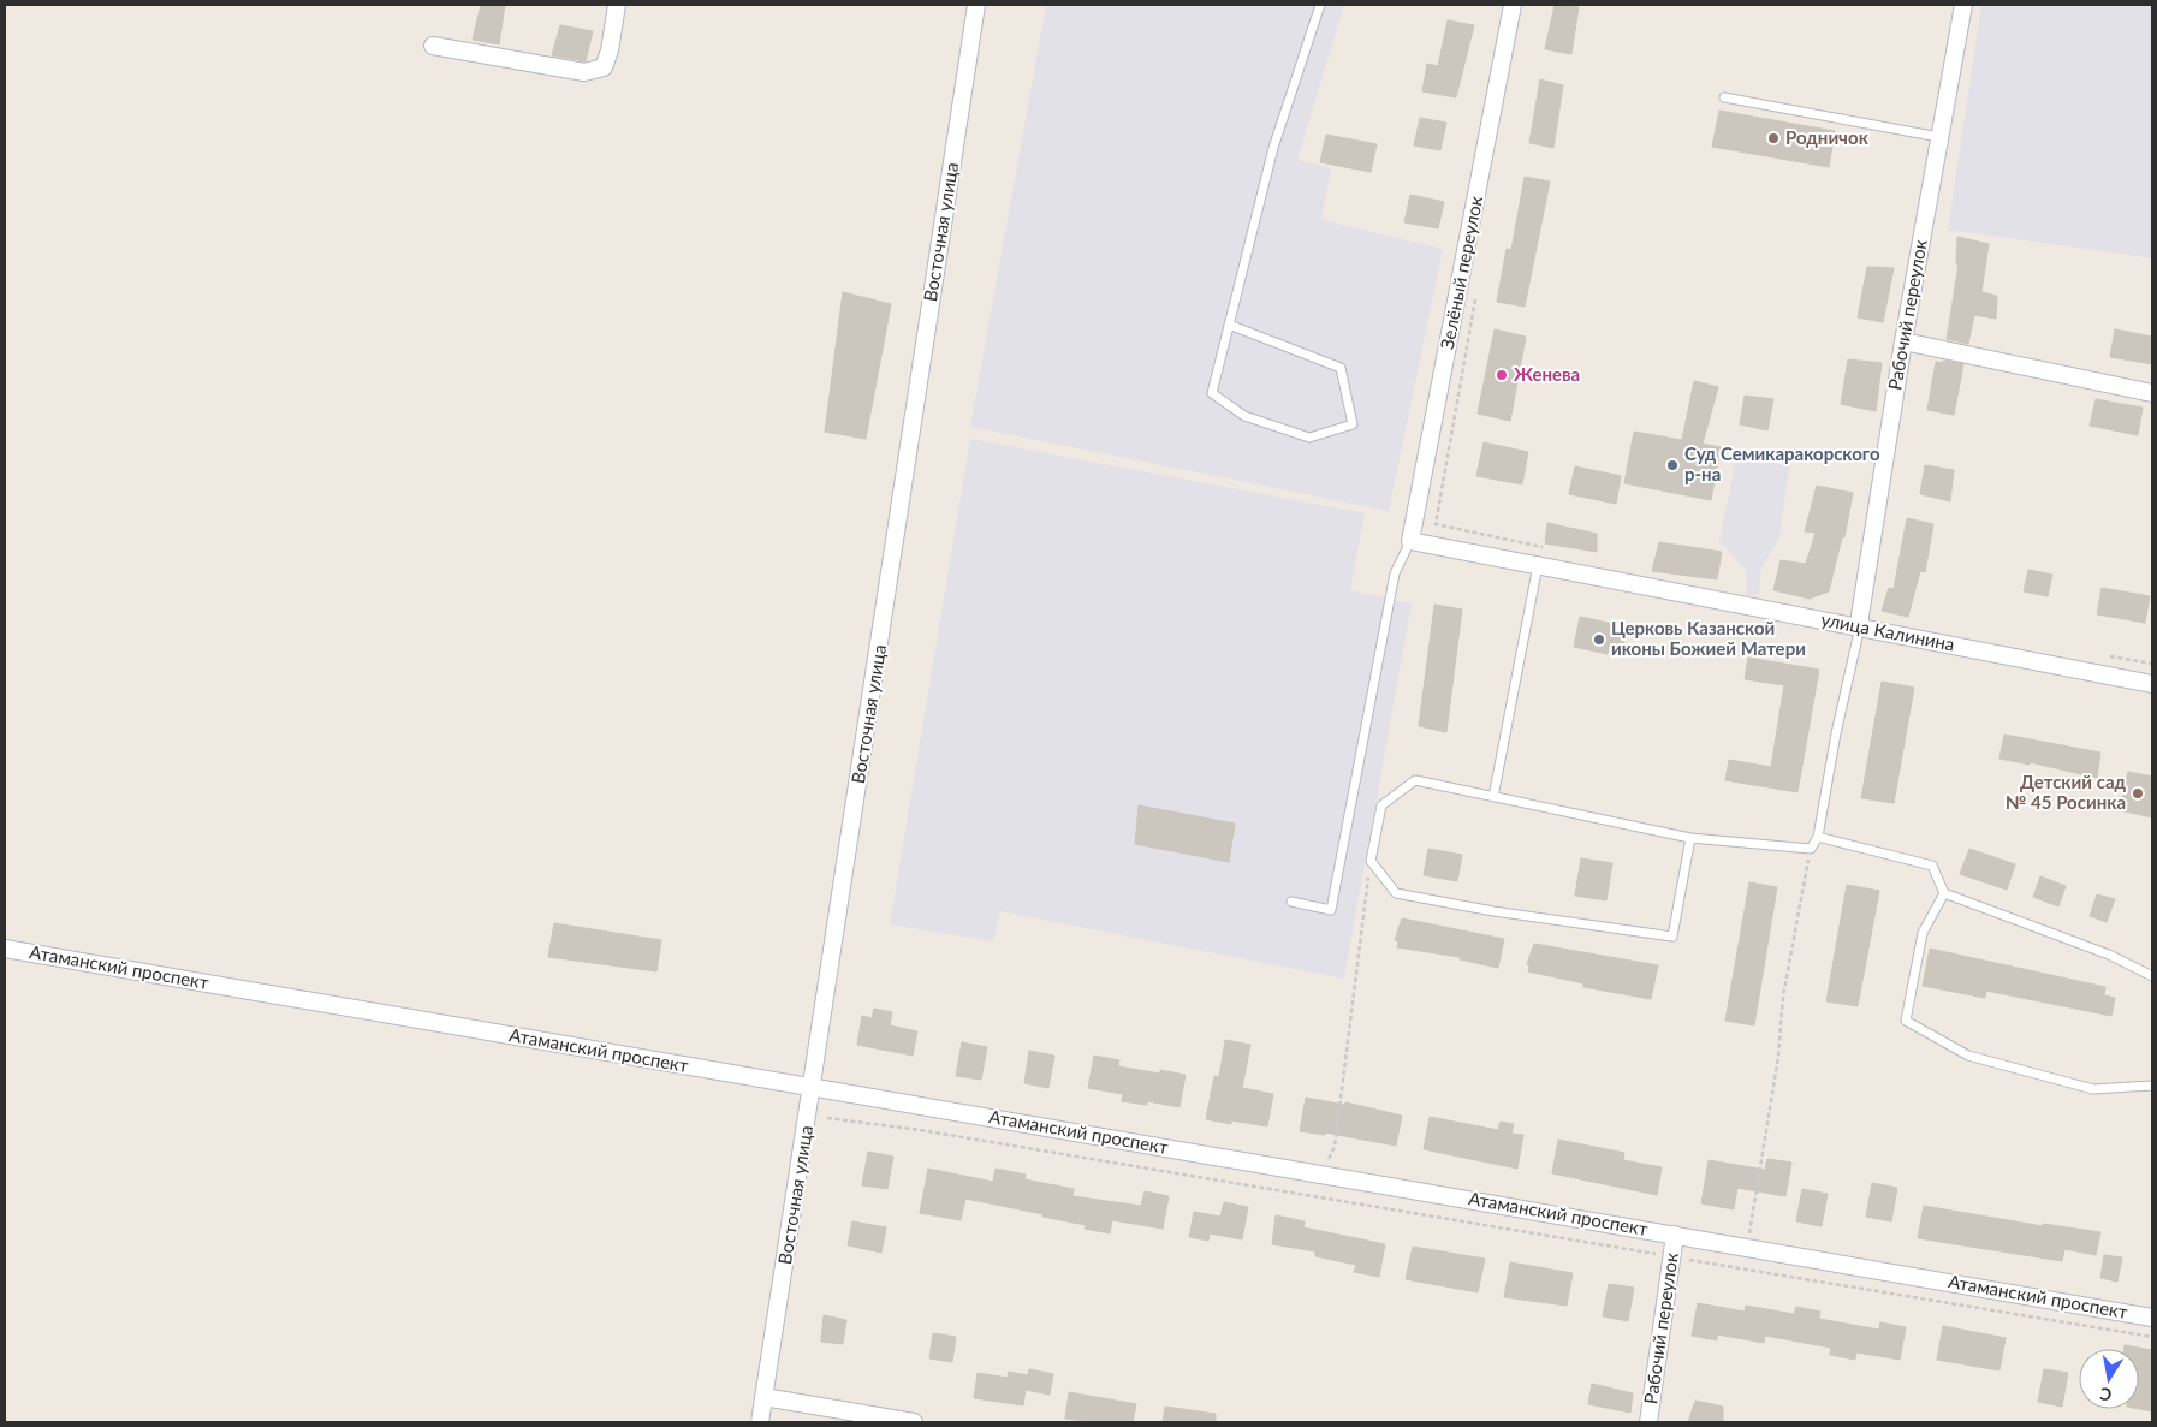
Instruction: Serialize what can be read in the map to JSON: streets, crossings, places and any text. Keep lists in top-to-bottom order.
{
  "streets": {
    "street": [
      "Восточная улица",
      "Зелёный переулок",
      "Рабочий переулок",
      "улица Калинина",
      "Атаманский проспект"
    ]
  },
  "crossings": [
    ["Восточная улица", "Атаманский проспект"],
    ["Зелёный переулок", "улица Калинина"],
    ["Рабочий переулок", "улица Калинина"],
    ["Рабочий переулок", "Атаманский проспект"]
  ],
  "places": [
    "Родничок",
    "Женева",
    "Суд Семикаракорского р-на",
    "Церковь Казанской иконы Божией Матери",
    "Детский сад № 45 Росинка"
  ],
  "north": "bottom"
}
